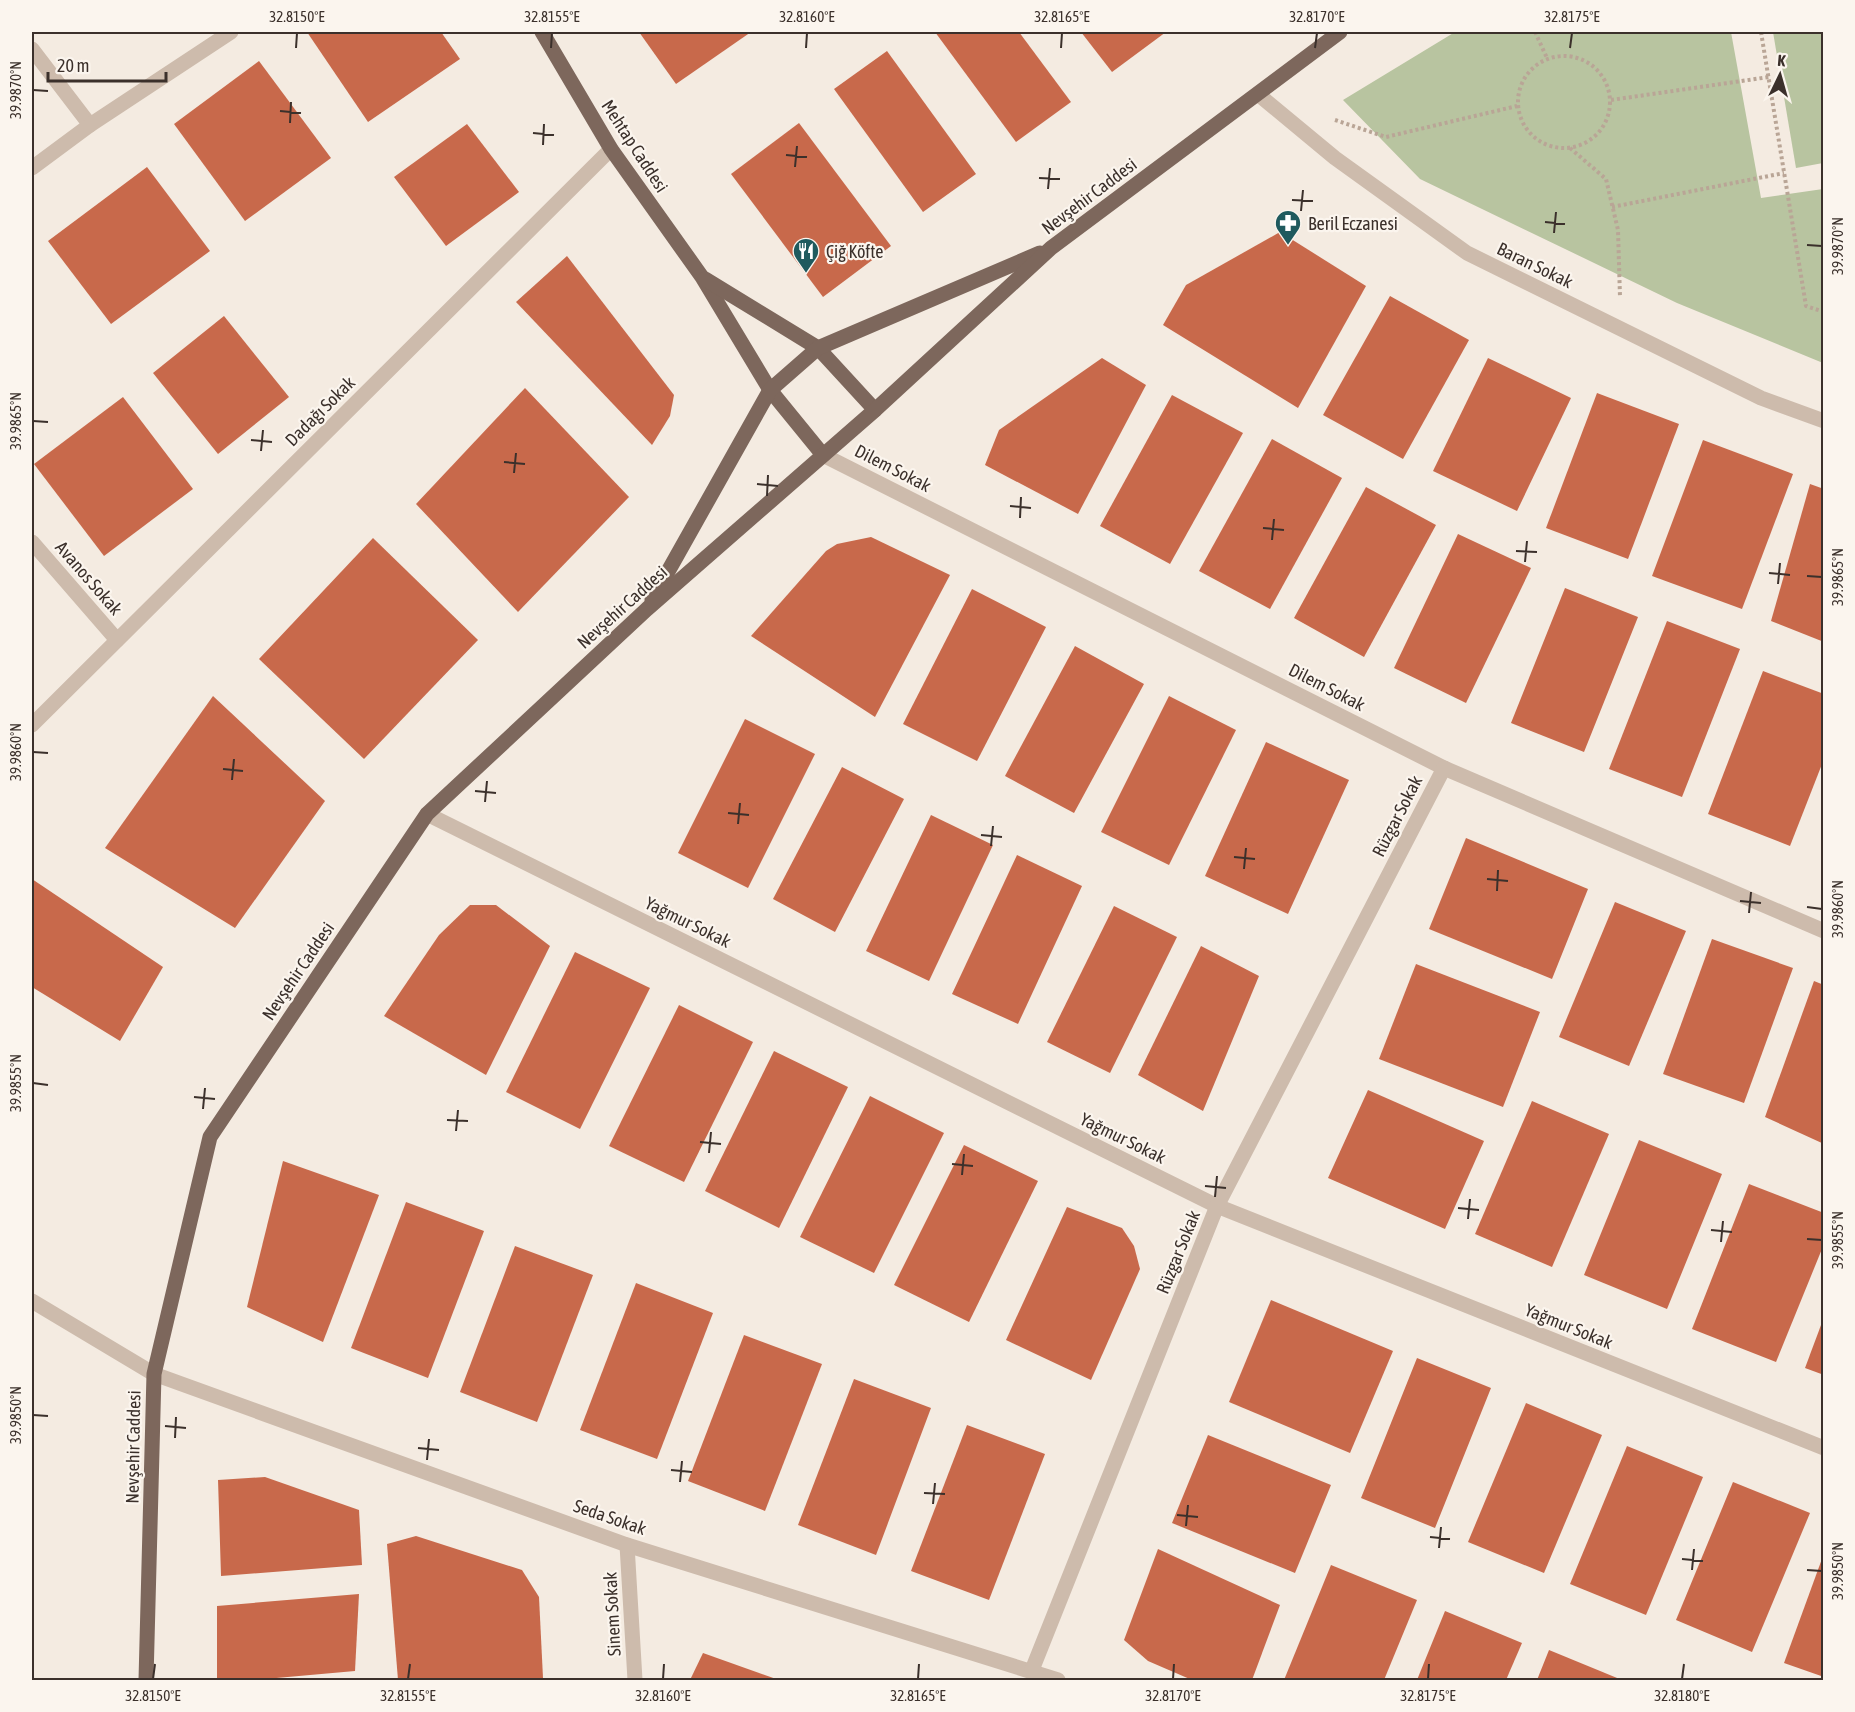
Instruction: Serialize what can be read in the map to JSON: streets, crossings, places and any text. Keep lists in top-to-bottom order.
{
  "streets": {
    "main road": ["Mehtap Caddesi", "Nevşehir Caddesi"],
    "street": [
      "Baran Sokak",
      "Dadağı Sokak",
      "Dilem Sokak",
      "Avanos Sokak",
      "Rüzgar Sokak",
      "Yağmur Sokak",
      "Seda Sokak",
      "Sinem Sokak"
    ]
  },
  "crossings": [
    ["Mehtap Caddesi", "Nevşehir Caddesi"],
    ["Mehtap Caddesi", "Dadağı Sokak"],
    ["Mehtap Caddesi", "Dilem Sokak"],
    ["Nevşehir Caddesi", "Baran Sokak"],
    ["Nevşehir Caddesi", "Dilem Sokak"],
    ["Nevşehir Caddesi", "Yağmur Sokak"],
    ["Nevşehir Caddesi", "Seda Sokak"],
    ["Dadağı Sokak", "Avanos Sokak"],
    ["Dilem Sokak", "Rüzgar Sokak"],
    ["Rüzgar Sokak", "Yağmur Sokak"],
    ["Rüzgar Sokak", "Seda Sokak"],
    ["Seda Sokak", "Sinem Sokak"]
  ],
  "places": {
    "pharmacy": ["Beril Eczanesi"],
    "restaurant": ["Çiğ Köfte"]
  },
  "scale_bar": "20 m",
  "north": "top",
  "coordinates": [
    "32.8150°E",
    "32.8155°E",
    "32.8160°E",
    "32.8165°E",
    "32.8170°E",
    "32.8175°E",
    "39.9870°N",
    "39.9865°N",
    "39.9860°N",
    "39.9855°N",
    "39.9850°N",
    "32.8180°E"
  ]
}
